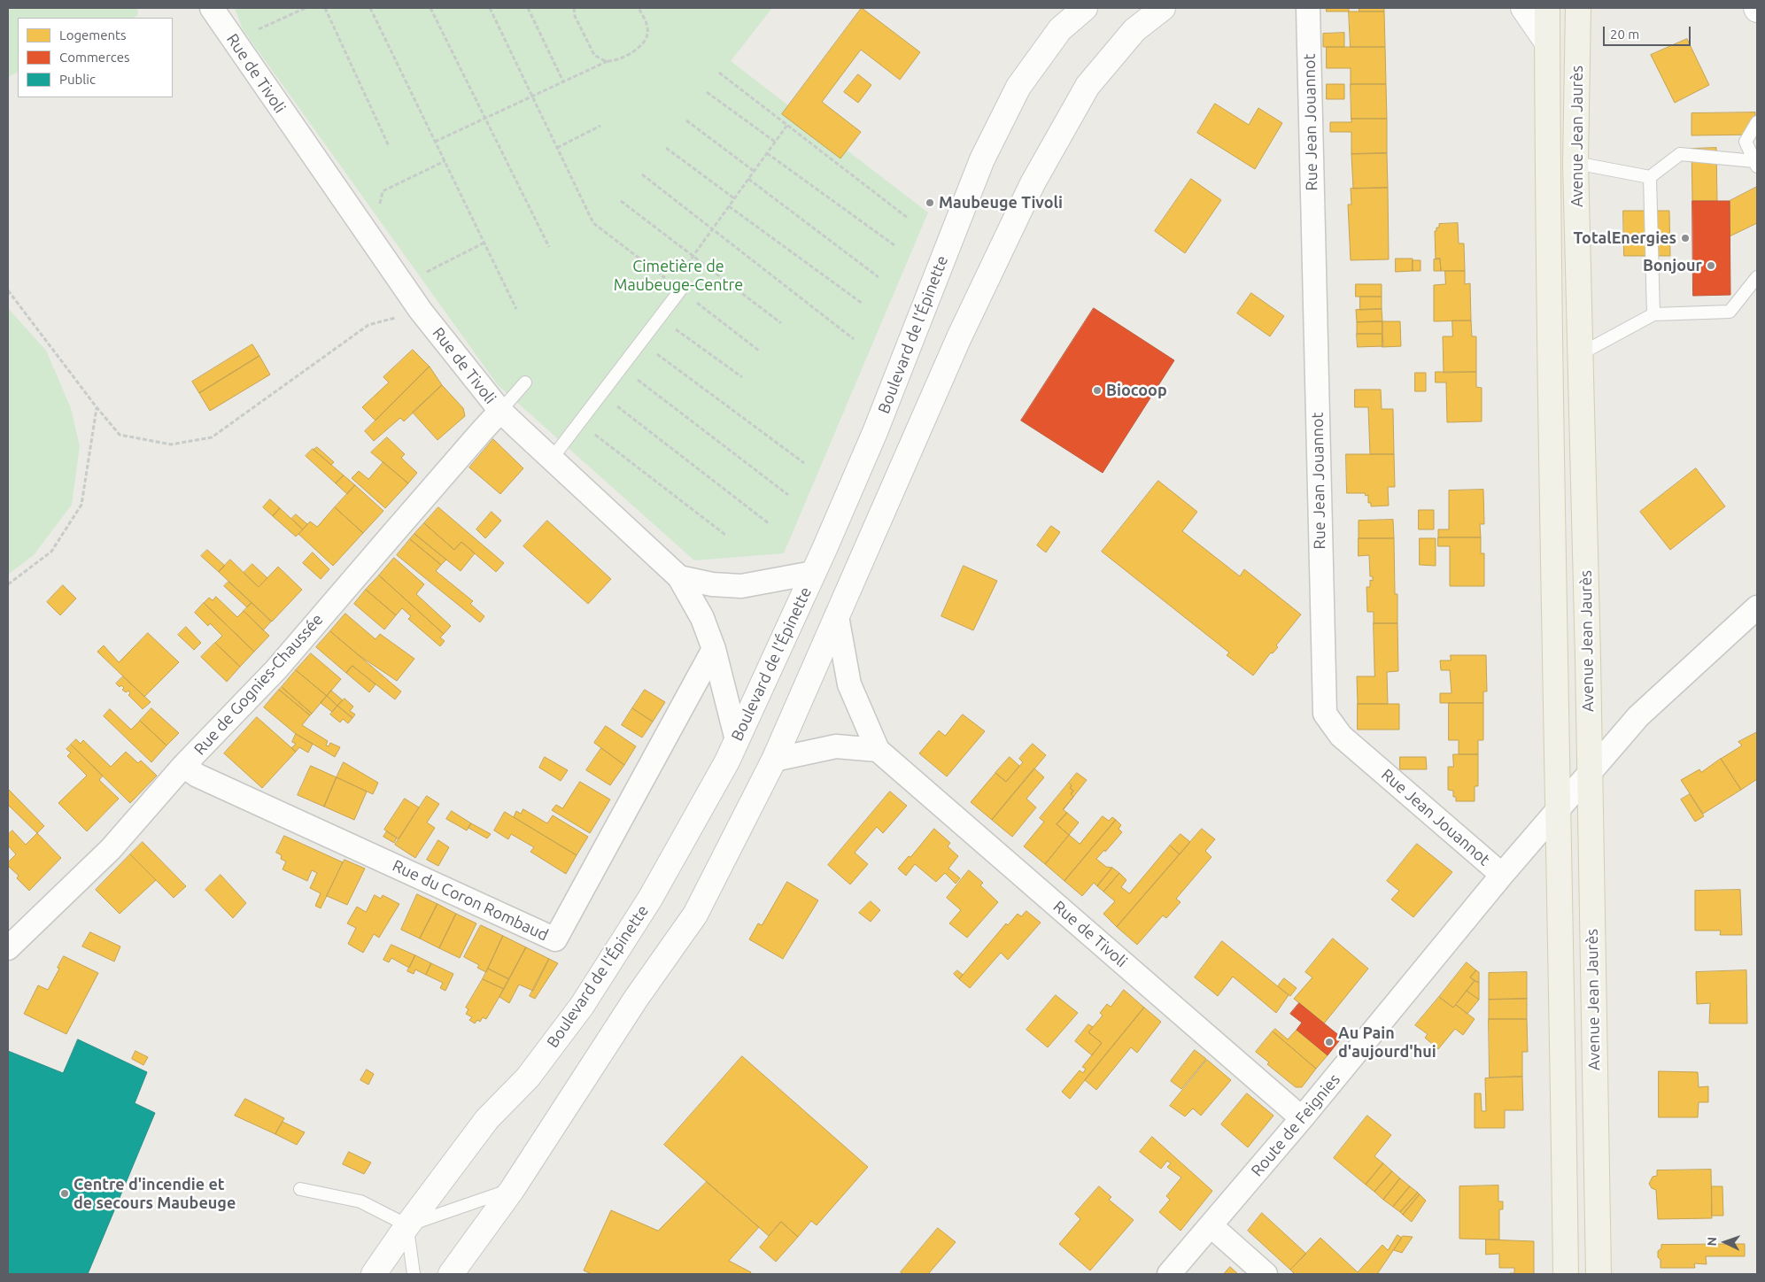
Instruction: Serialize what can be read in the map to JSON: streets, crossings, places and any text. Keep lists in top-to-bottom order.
{
  "streets": {
    "main road": ["Avenue Jean Jaurès"],
    "street": [
      "Rue de Tivoli",
      "Rue Jean Jouannot",
      "Boulevard de l'Épinette",
      "Rue de Gognies-Chaussée",
      "Rue du Coron Rombaud",
      "Route de Feignies"
    ]
  },
  "crossings": [
    ["Rue de Tivoli", "Rue de Gognies-Chaussée"],
    ["Rue de Tivoli", "Route de Feignies"],
    ["Rue Jean Jouannot", "Route de Feignies"],
    ["Avenue Jean Jaurès", "Route de Feignies"],
    ["Rue de Gognies-Chaussée", "Rue du Coron Rombaud"]
  ],
  "parks": ["Cimetière de Maubeuge-Centre"],
  "places": [
    "Maubeuge Tivoli",
    "TotalEnergies",
    "Bonjour",
    "Biocoop",
    "Au Pain d'aujourd'hui",
    "Centre d'incendie et de secours Maubeuge"
  ],
  "legend": ["Logements", "Commerces", "Public"],
  "scale_bar": "20 m",
  "north": "left"
}
